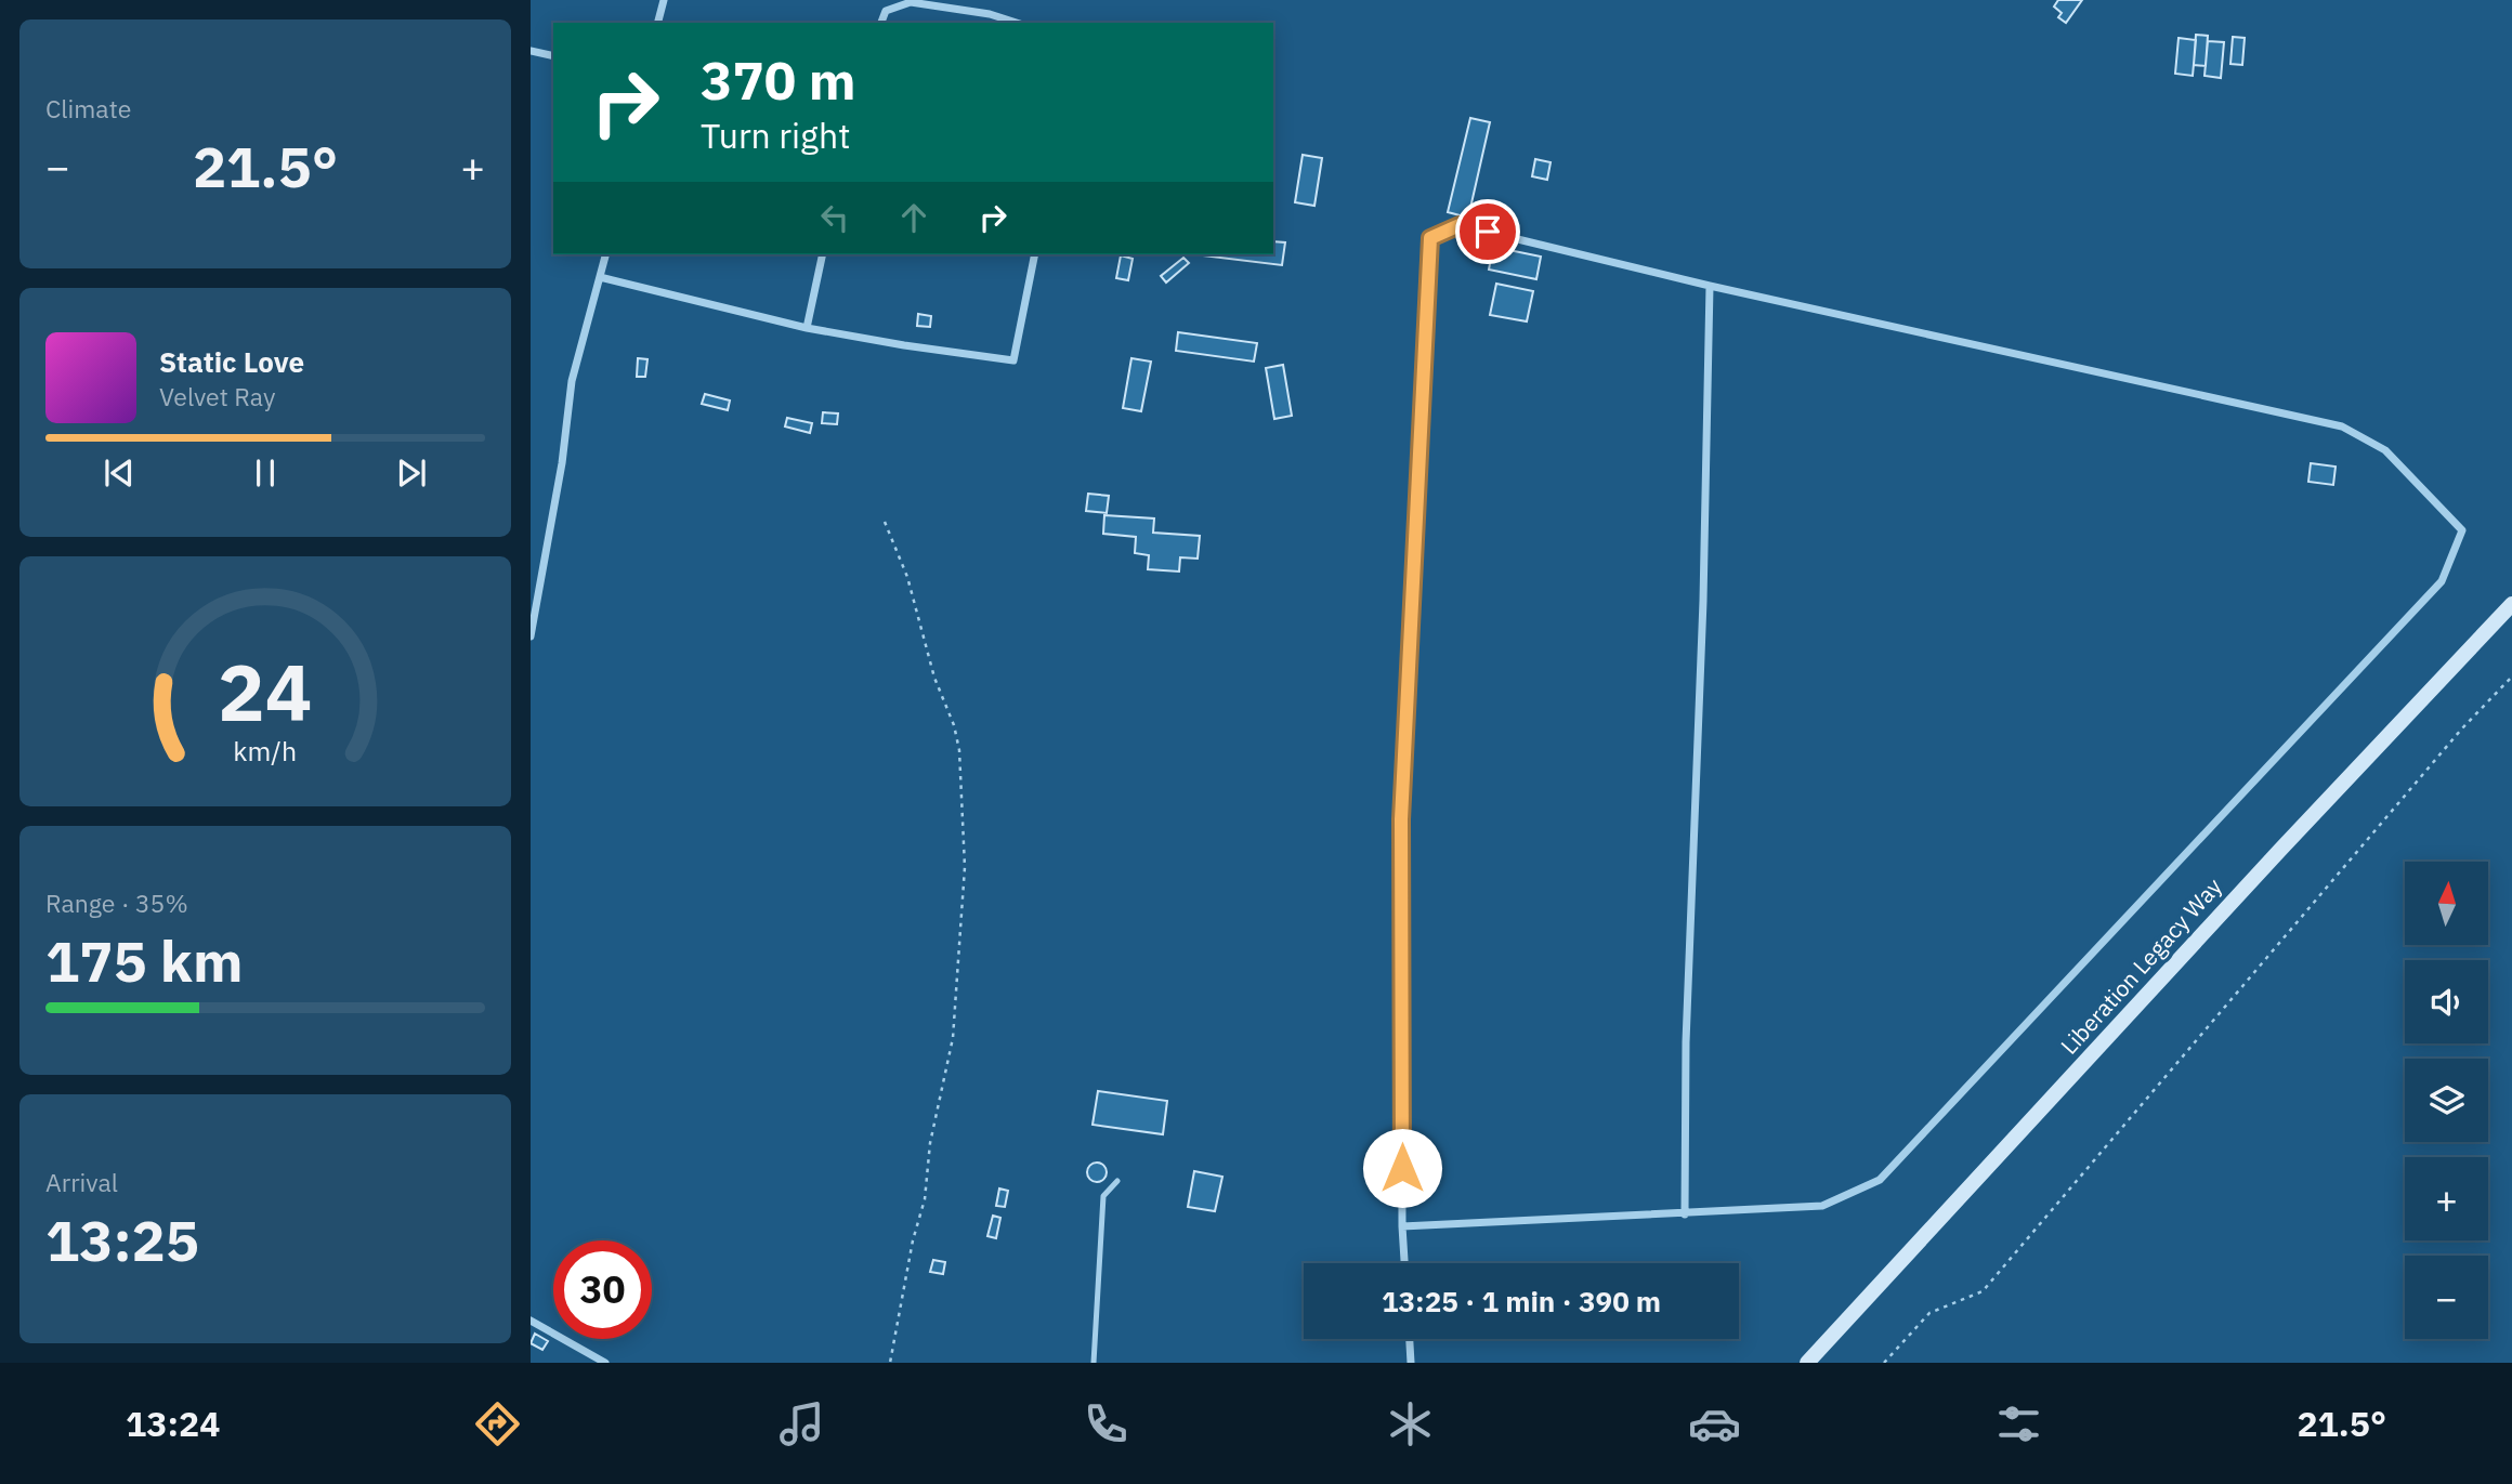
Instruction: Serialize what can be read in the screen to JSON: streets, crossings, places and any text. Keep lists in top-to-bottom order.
{
  "streets": {
    "main road": ["Liberation Legacy Way"]
  },
  "north": "top",
  "page": {
    "tile": [
      "Climate",
      ["Range · 35%", "175 km"],
      ["Arrival", "13:25"]
    ],
    "turn": ["370 m", "Turn right"],
    "heat": ["−", "21.5°", "+"],
    "song": ["Static Love", "Velvet Ray"],
    "map_buttons": ["+", "−"],
    "limit": "30",
    "trip": "13:25 · 1 min · 390 m",
    "tabs": ["13:24", "21.5°"],
    "gauge": ["24", "km/h"]
  }
}
